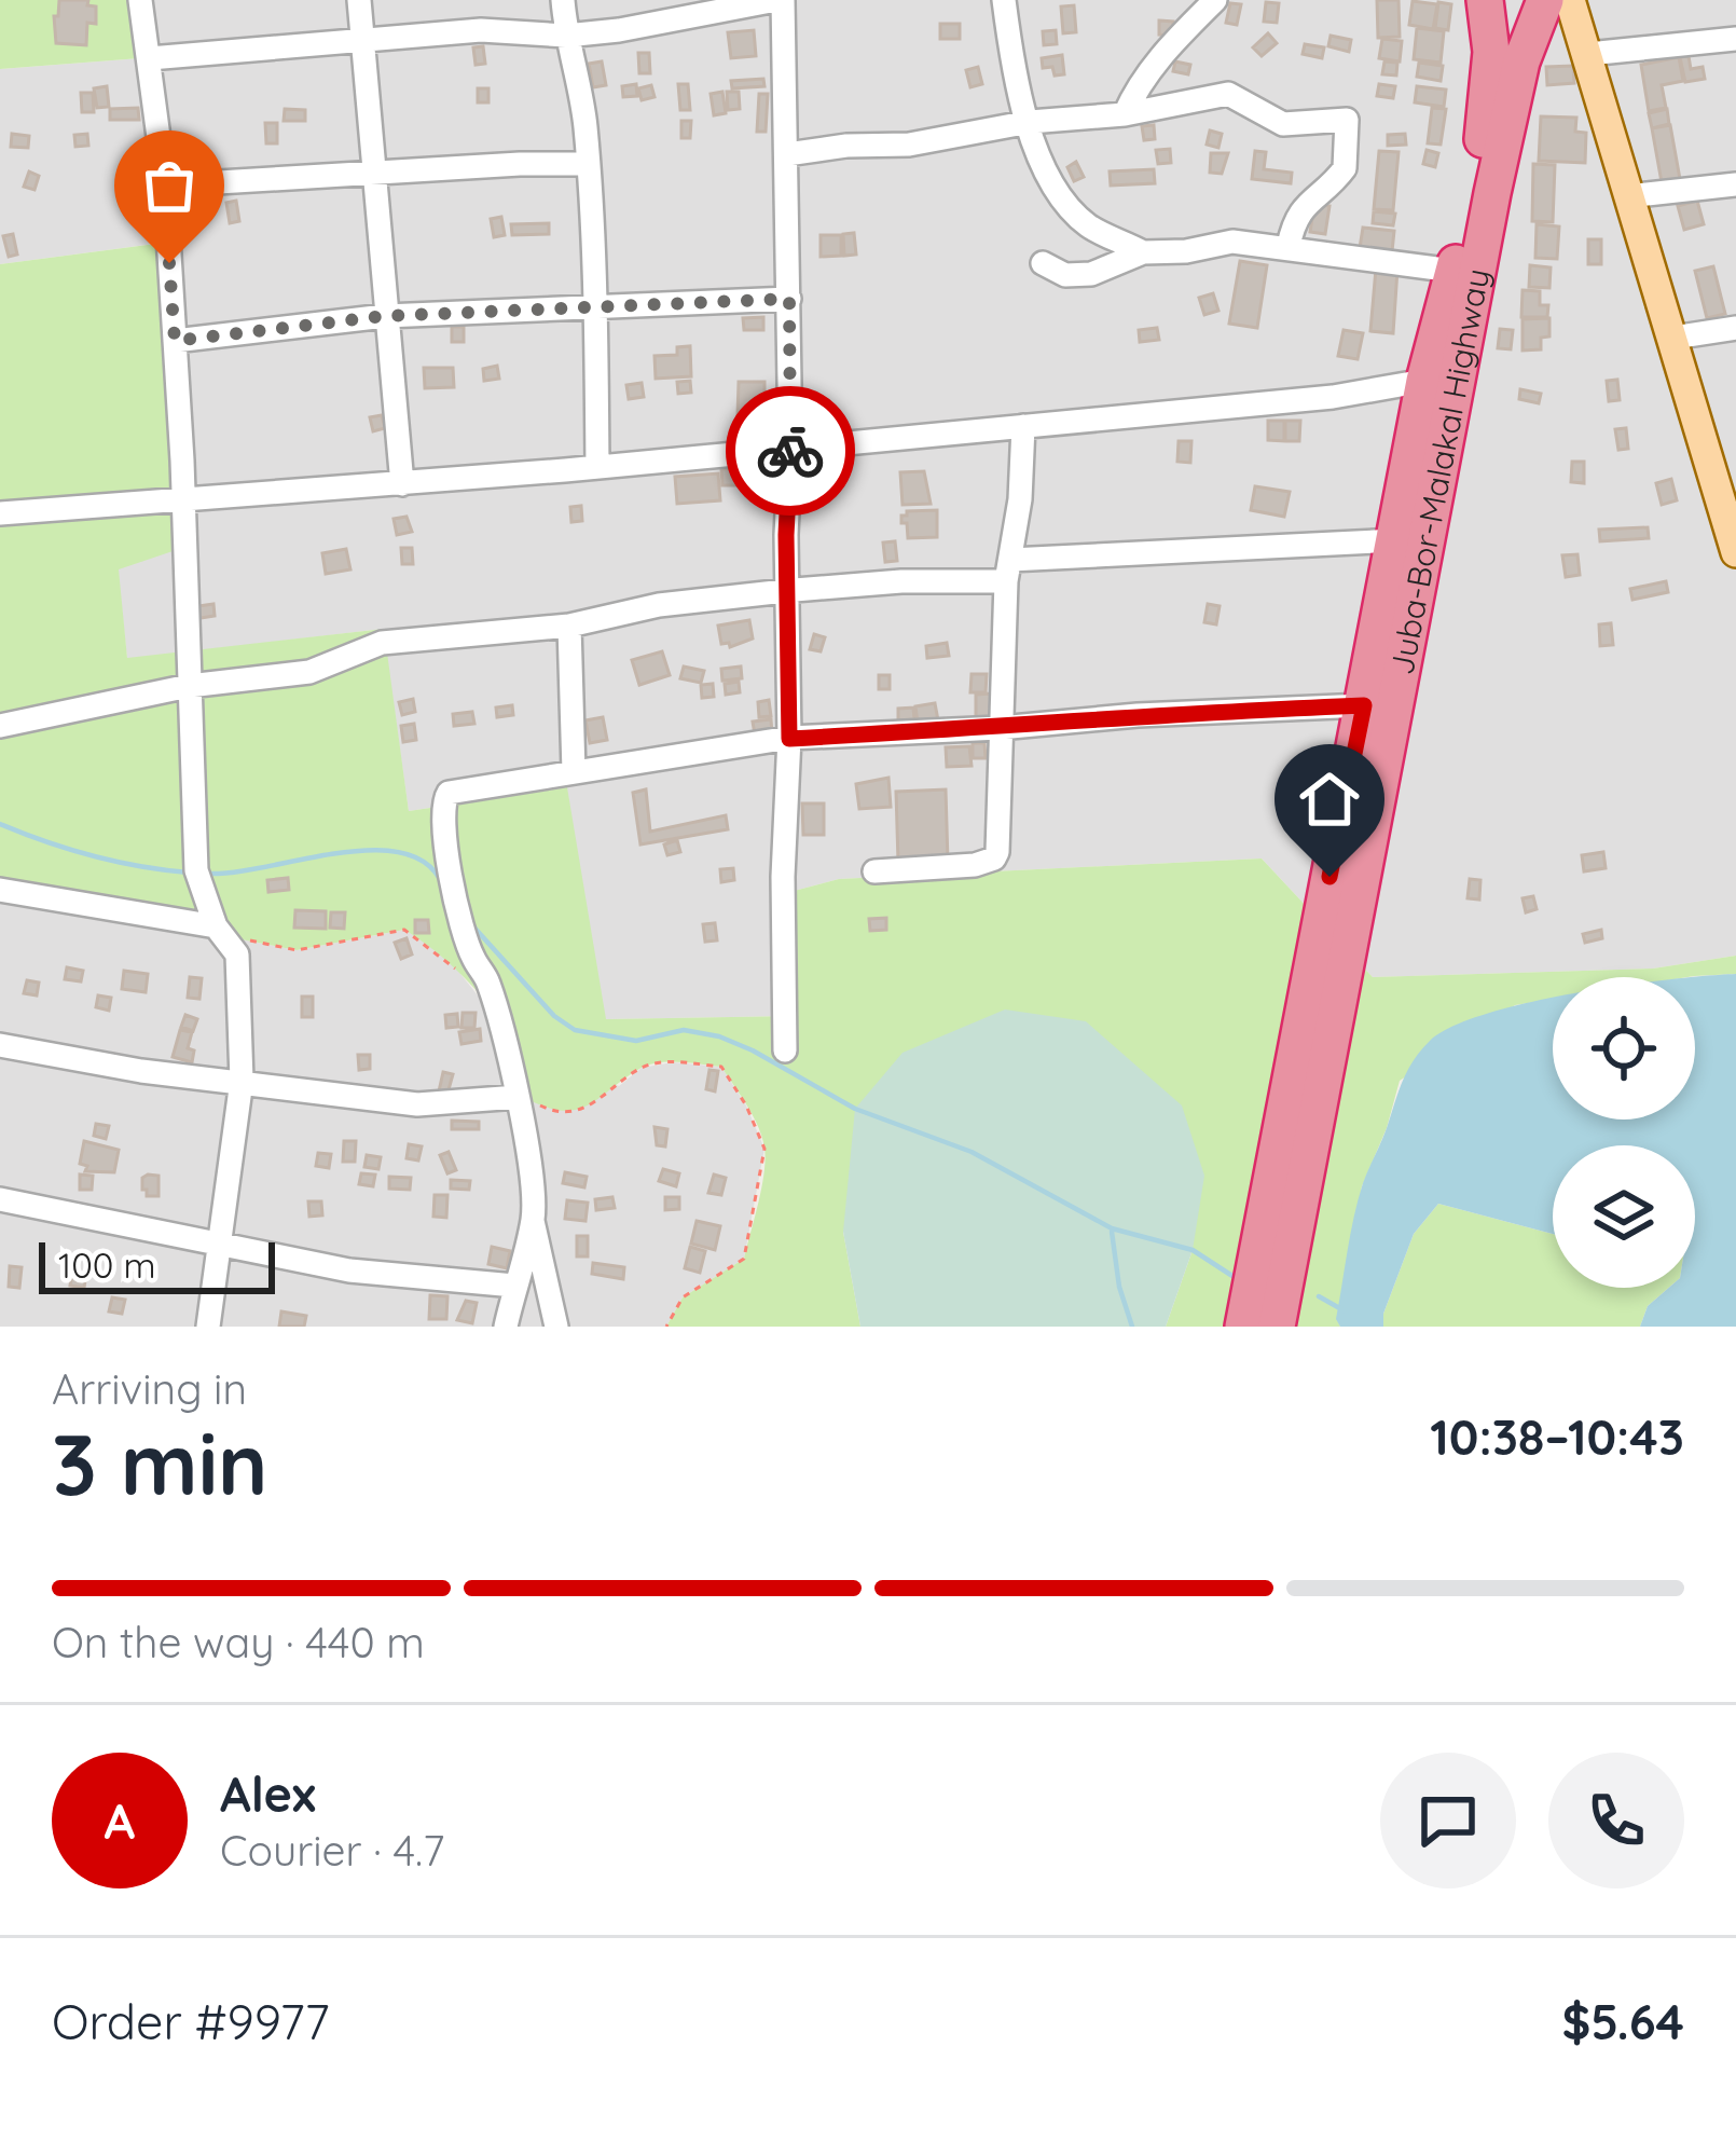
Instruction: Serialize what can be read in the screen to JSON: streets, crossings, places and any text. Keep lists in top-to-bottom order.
{
  "streets": {
    "highway": ["Juba-Bor-Malakal Highway"]
  },
  "scale_bar": "100 m",
  "page": {
    "scale": "100 m",
    "heading": ["3 min", "Arriving in", "10:38–10:43"],
    "panel": [
      "Alex",
      "Courier · 4.7",
      "Order #9977",
      "$5.64"
    ],
    "bar": "On the way · 440 m",
    "round": "A"
  }
}
